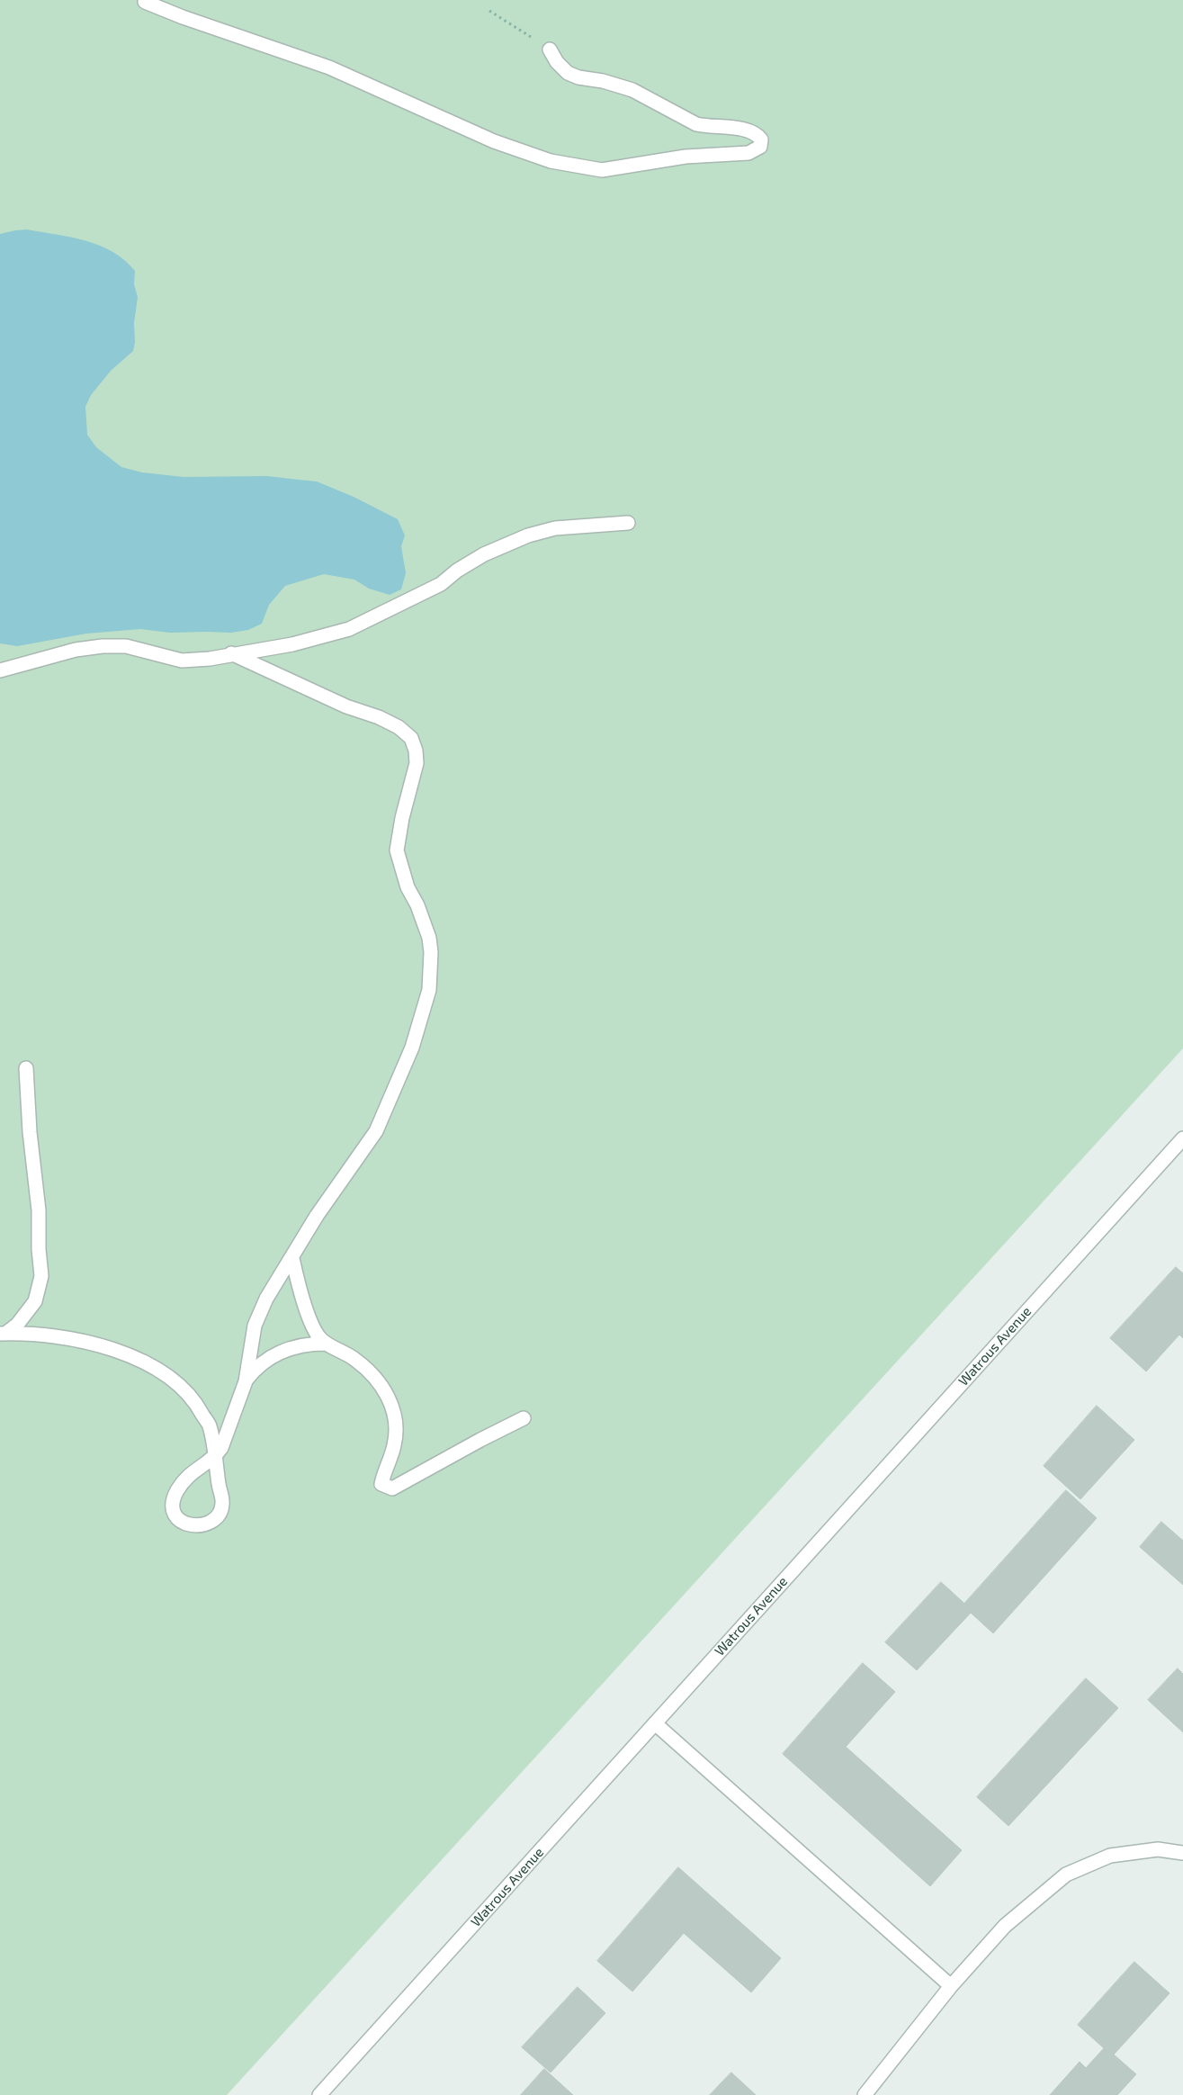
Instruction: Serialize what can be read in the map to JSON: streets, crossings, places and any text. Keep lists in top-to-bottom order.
{
  "streets": {
    "street": ["Watrous Avenue"]
  }
}
